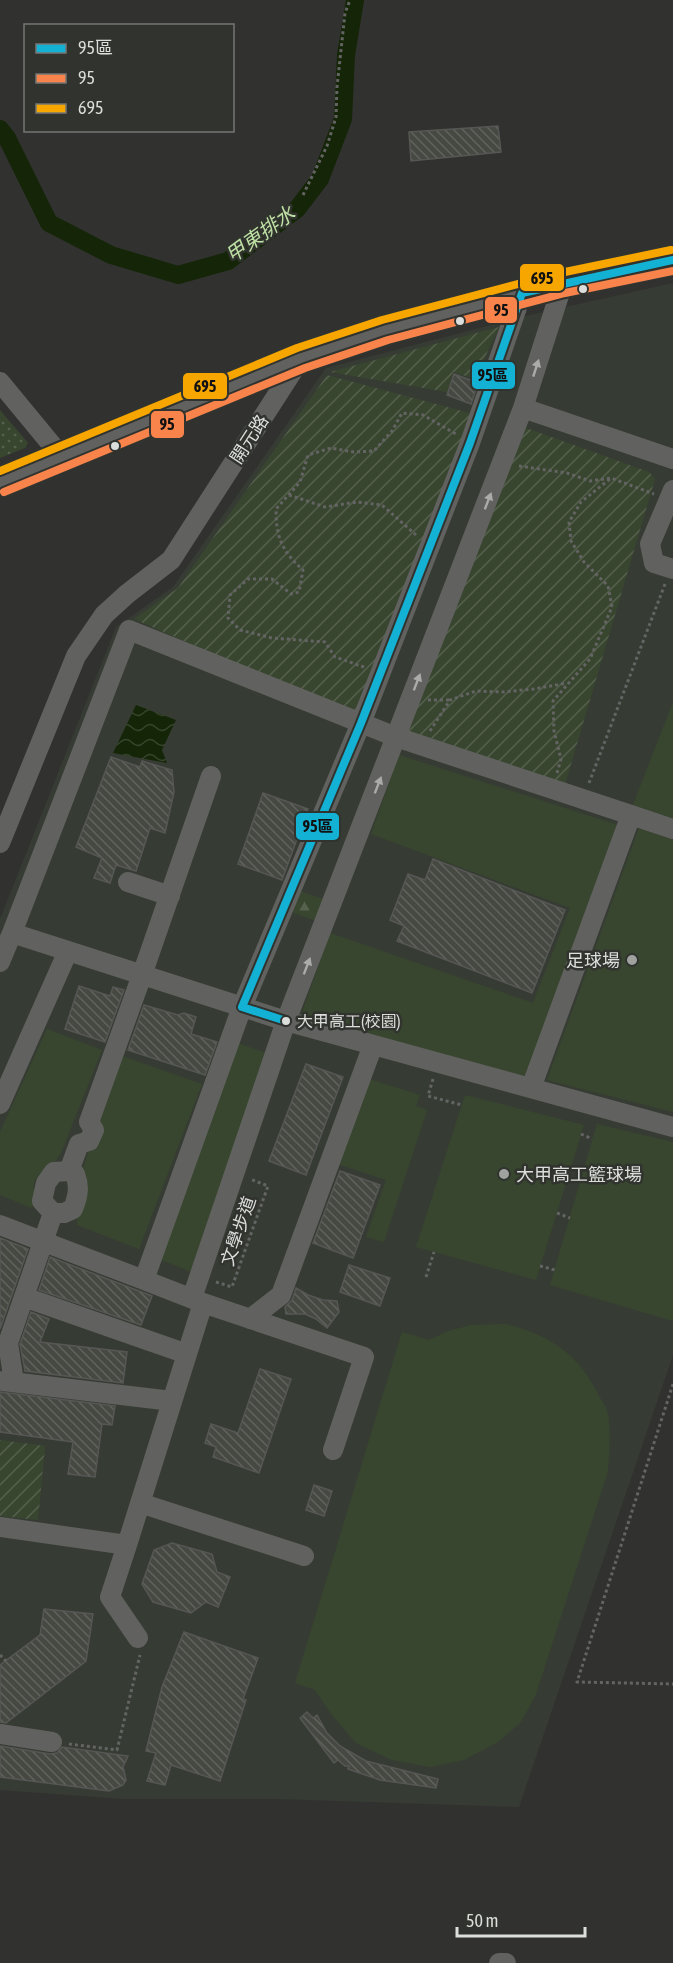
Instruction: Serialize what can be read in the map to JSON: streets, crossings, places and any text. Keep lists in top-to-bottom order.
{
  "streets": {
    "street": ["開元路"],
    "path": ["文學步道"]
  },
  "water": ["甲東排水"],
  "places": ["足球場", "大甲高工(校園)", "大甲高工籃球場"],
  "lines": ["transit line 695", "transit line 95區", "transit line 95"],
  "legend": ["95區", "95", "695"],
  "scale_bar": "50 m"
}
